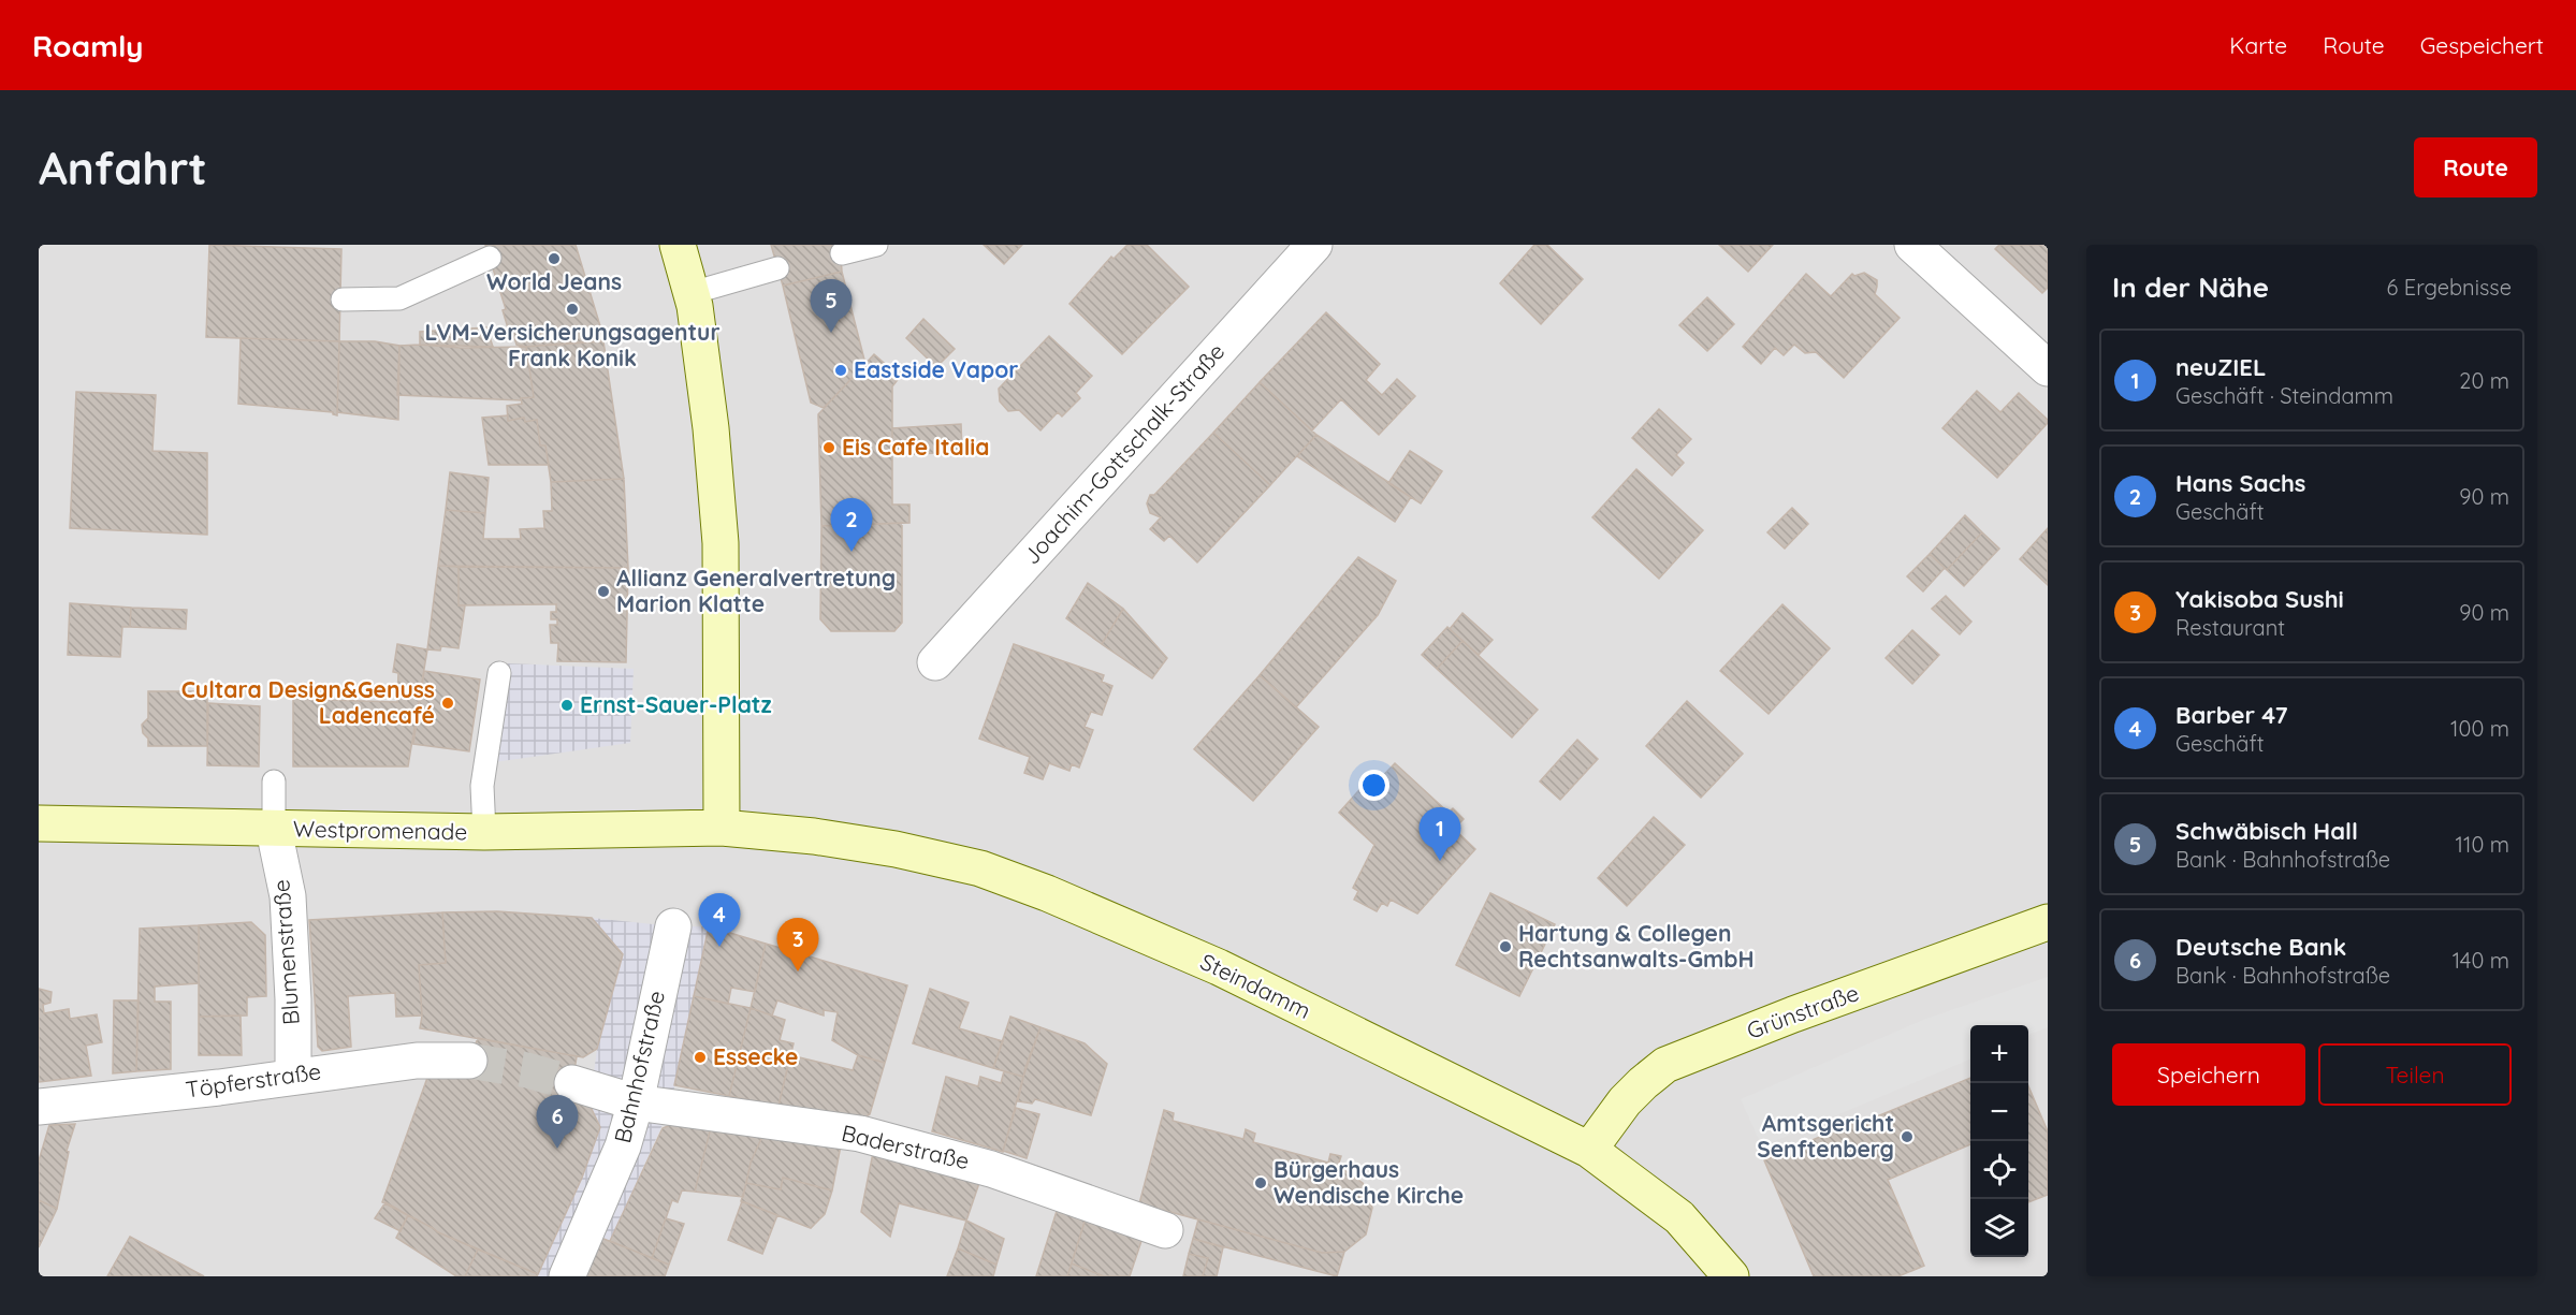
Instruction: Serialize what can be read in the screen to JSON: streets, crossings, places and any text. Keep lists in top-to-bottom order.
{
  "streets": {
    "main road": ["Westpromenade", "Steindamm", "Grünstraße"],
    "street": [
      "Joachim-Gottschalk-Straße",
      "Blumenstraße",
      "Bahnhofstraße",
      "Töpferstraße",
      "Baderstraße"
    ]
  },
  "crossings": [
    ["Westpromenade", "Blumenstraße"],
    ["Westpromenade", "Steindamm"],
    ["Blumenstraße", "Töpferstraße"],
    ["Steindamm", "Grünstraße"],
    ["Bahnhofstraße", "Baderstraße"]
  ],
  "places": [
    "World Jeans",
    "LVM-Versicherungsagentur Frank Konik",
    "Eastside Vapor",
    "Eis Cafe Italia",
    "Allianz Generalvertretung Marion Klatte",
    "Cultara Design&Genuss Ladencafé",
    "Ernst-Sauer-Platz",
    "Hartung & Collegen Rechtsanwalts-GmbH",
    "Essecke",
    "Amtsgericht Senftenberg",
    "Bürgerhaus Wendische Kirche"
  ],
  "page": {
    "header": "Roamly",
    "nav": ["Karte", "Route", "Gespeichert"],
    "buttons": [
      "Route",
      ["Speichern", "Teilen"]
    ],
    "title": "Anfahrt",
    "heading": ["In der Nähe", "6 Ergebnisse"],
    "pins": [
      "5",
      "2",
      "1",
      "4",
      "3",
      "6"
    ],
    "list": [
      {
        "mark": "1",
        "name": "neuZIEL",
        "note": "Geschäft · Steindamm",
        "value": "20 m"
      },
      {
        "mark": "2",
        "name": "Hans Sachs",
        "note": "Geschäft",
        "value": "90 m"
      },
      {
        "mark": "3",
        "name": "Yakisoba Sushi",
        "note": "Restaurant",
        "value": "90 m"
      },
      {
        "mark": "4",
        "name": "Barber 47",
        "note": "Geschäft",
        "value": "100 m"
      },
      {
        "mark": "5",
        "name": "Schwäbisch Hall",
        "note": "Bank · Bahnhofstraße",
        "value": "110 m"
      },
      {
        "mark": "6",
        "name": "Deutsche Bank",
        "note": "Bank · Bahnhofstraße",
        "value": "140 m"
      }
    ],
    "map_buttons": ["+", "−"]
  }
}
